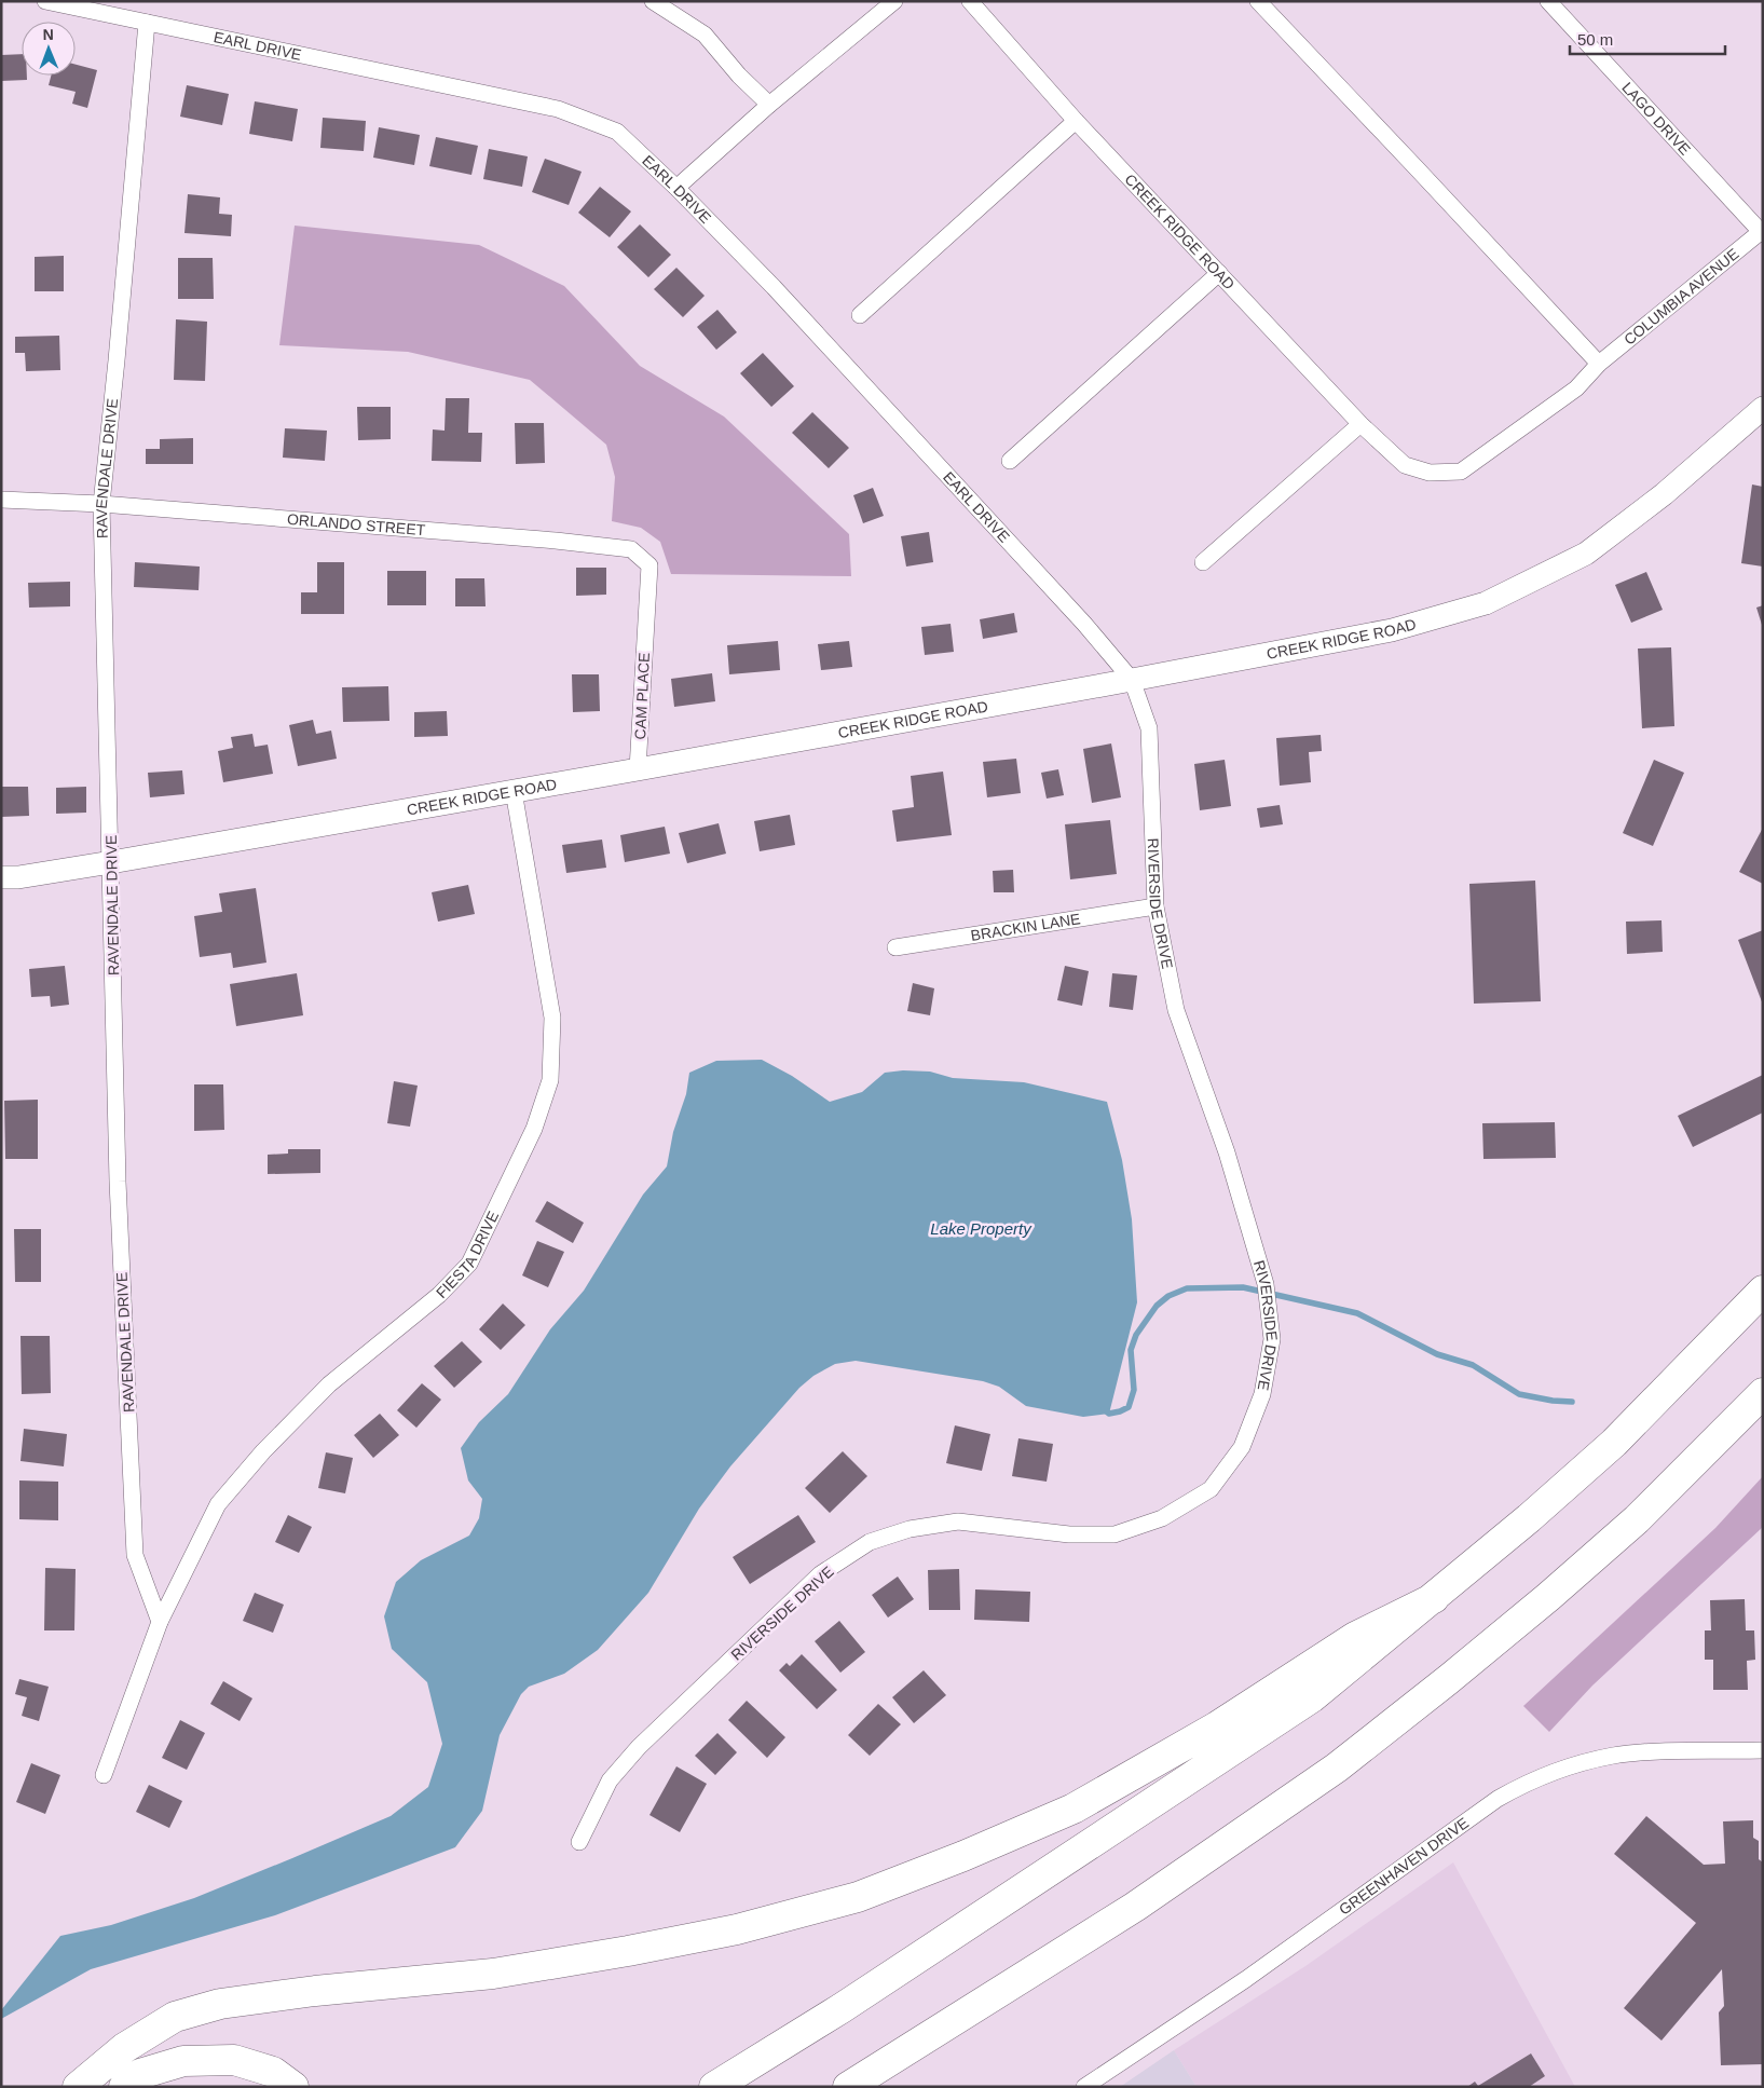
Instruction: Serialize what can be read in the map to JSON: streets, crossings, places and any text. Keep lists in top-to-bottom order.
{
  "streets": {
    "main road": ["CREEK RIDGE ROAD"],
    "street": [
      "EARL DRIVE",
      "LAGO DRIVE",
      "COLUMBIA AVENUE",
      "RAVENDALE DRIVE",
      "ORLANDO STREET",
      "CAM PLACE",
      "RIVERSIDE DRIVE",
      "BRACKIN LANE",
      "FIESTA DRIVE",
      "GREENHAVEN DRIVE"
    ]
  },
  "crossings": [
    ["EARL DRIVE", "CREEK RIDGE ROAD"],
    ["EARL DRIVE", "RAVENDALE DRIVE"],
    ["EARL DRIVE", "RIVERSIDE DRIVE"],
    ["LAGO DRIVE", "COLUMBIA AVENUE"],
    ["CREEK RIDGE ROAD", "COLUMBIA AVENUE"],
    ["CREEK RIDGE ROAD", "RAVENDALE DRIVE"],
    ["CREEK RIDGE ROAD", "CAM PLACE"],
    ["CREEK RIDGE ROAD", "RIVERSIDE DRIVE"],
    ["CREEK RIDGE ROAD", "FIESTA DRIVE"],
    ["RAVENDALE DRIVE", "ORLANDO STREET"],
    ["RAVENDALE DRIVE", "FIESTA DRIVE"],
    ["ORLANDO STREET", "CAM PLACE"],
    ["RIVERSIDE DRIVE", "BRACKIN LANE"]
  ],
  "water": ["Lake Property"],
  "scale_bar": "50 m",
  "north": "top"
}
